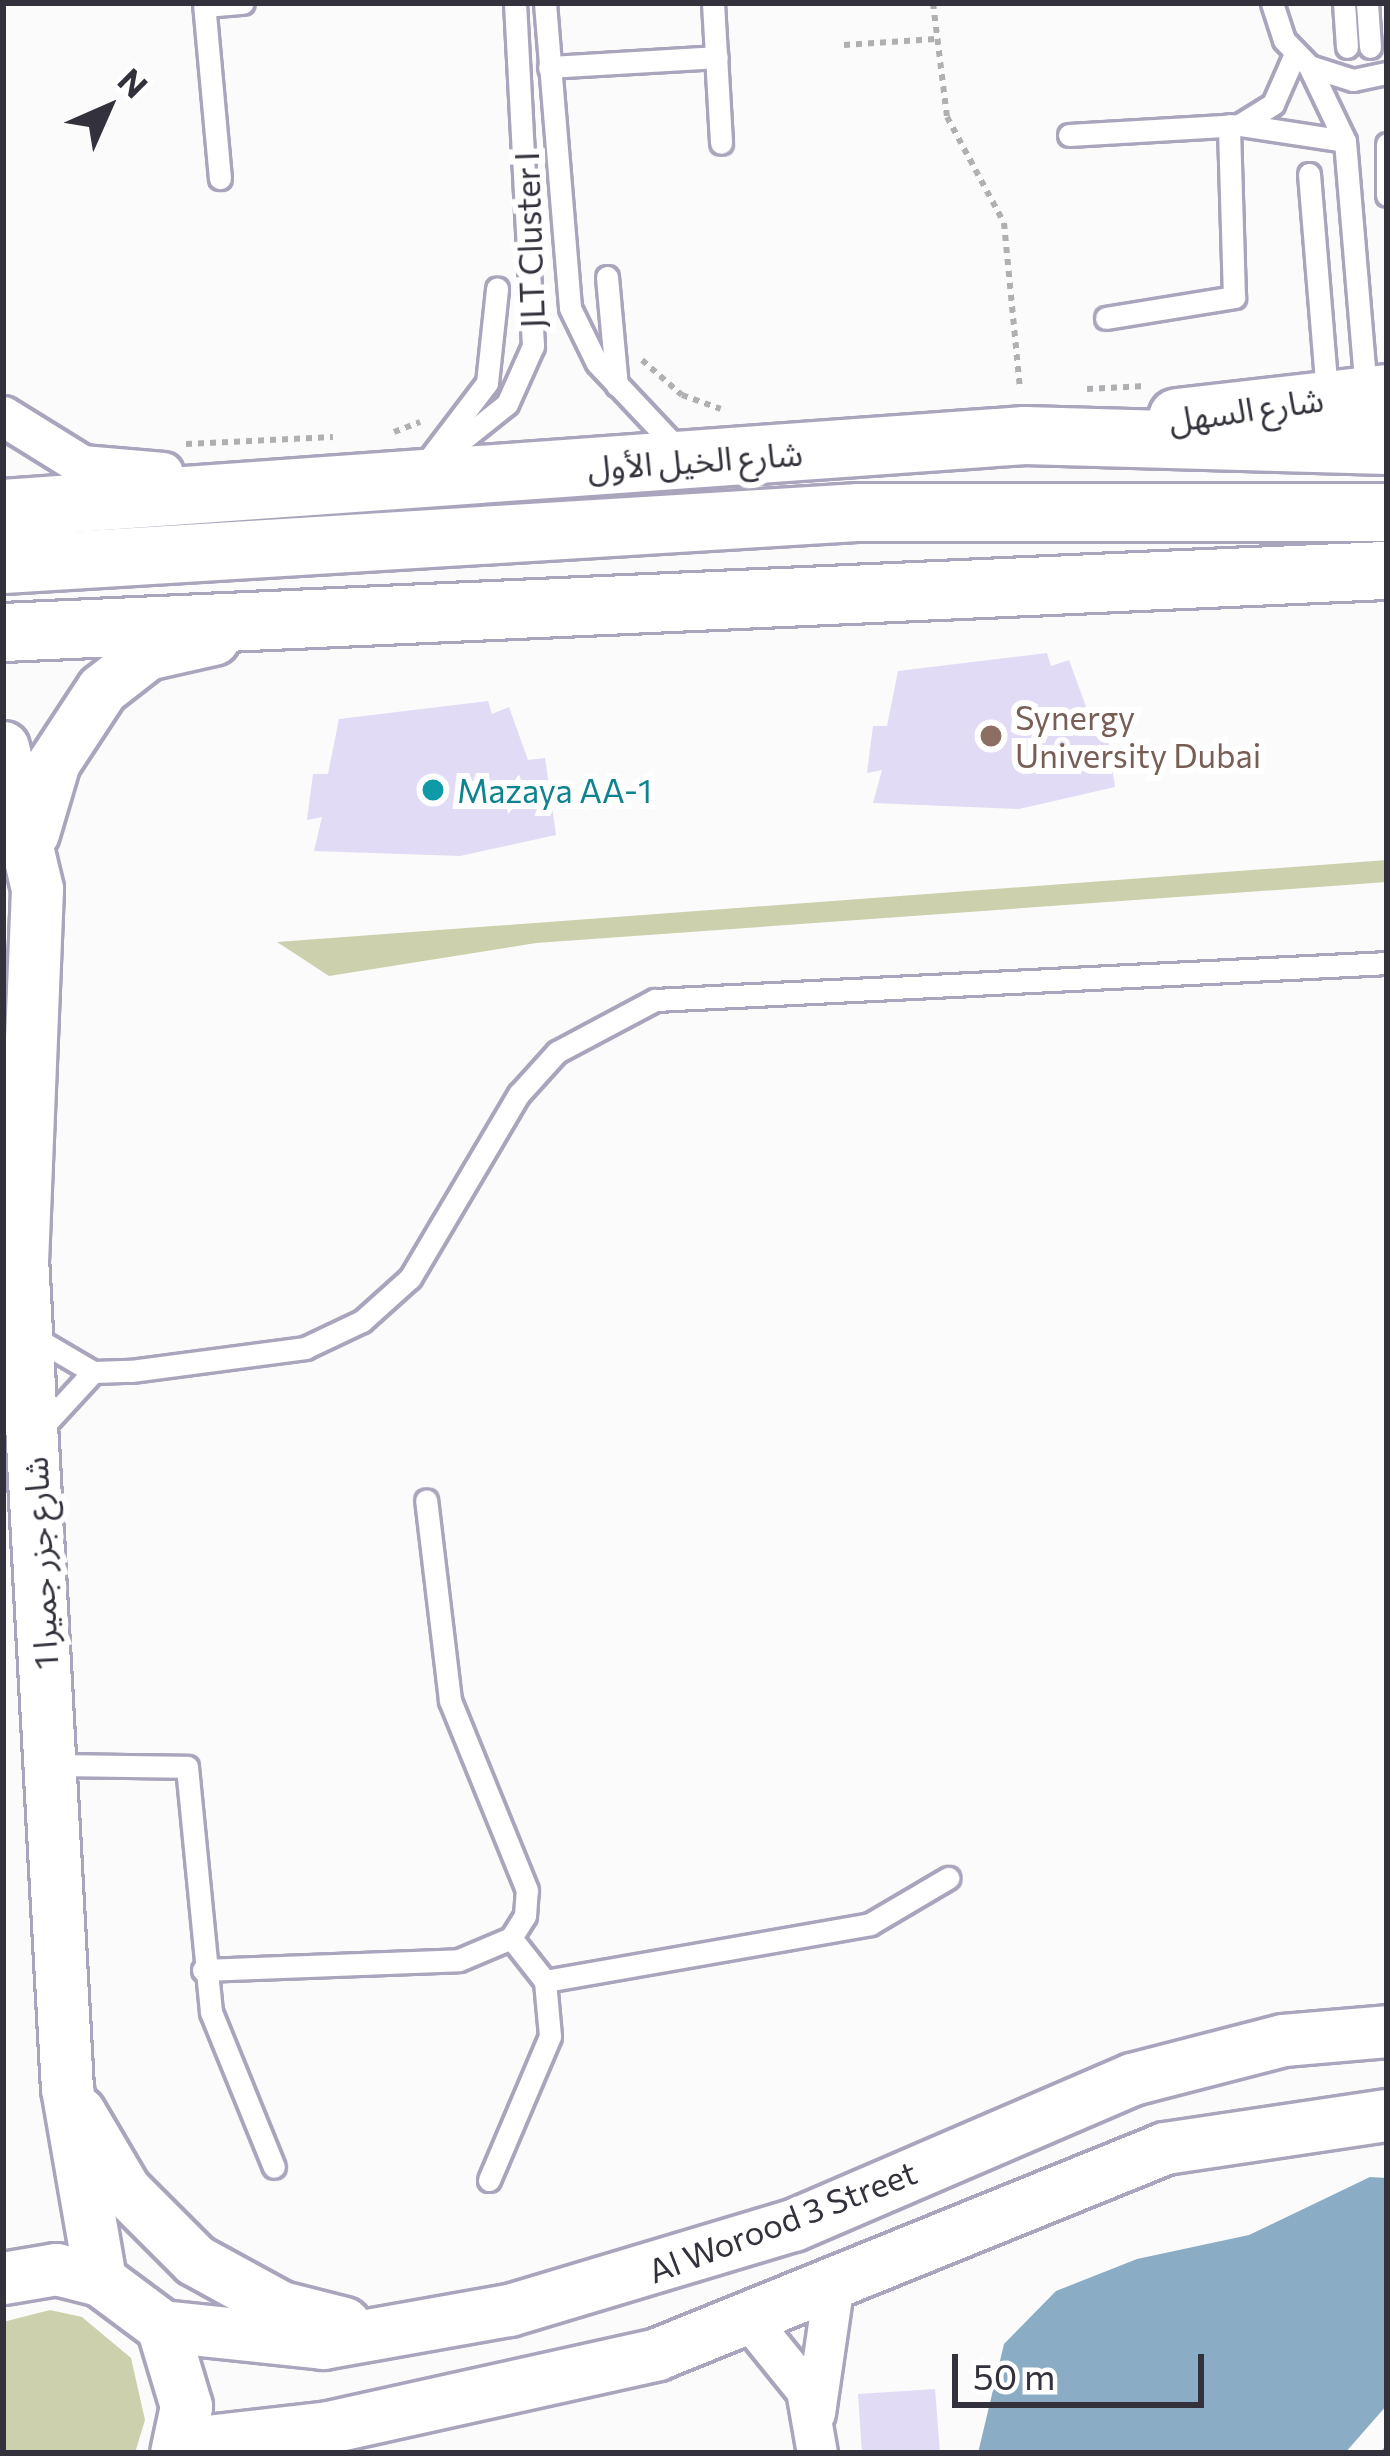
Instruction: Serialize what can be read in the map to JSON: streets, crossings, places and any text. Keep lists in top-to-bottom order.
{
  "streets": {
    "main road": ["شارع السهل", "شارع الخيل الأول"],
    "street": ["شارع جزر جميرا 1", "Al Worood 3 Street"],
    "lane": ["JLT Cluster I"]
  },
  "crossings": [
    ["JLT Cluster I", "شارع الخيل الأول"],
    ["شارع السهل", "شارع الخيل الأول"]
  ],
  "places": ["Synergy University Dubai", "Mazaya AA-1"],
  "scale_bar": "50 m",
  "north": "top right"
}
